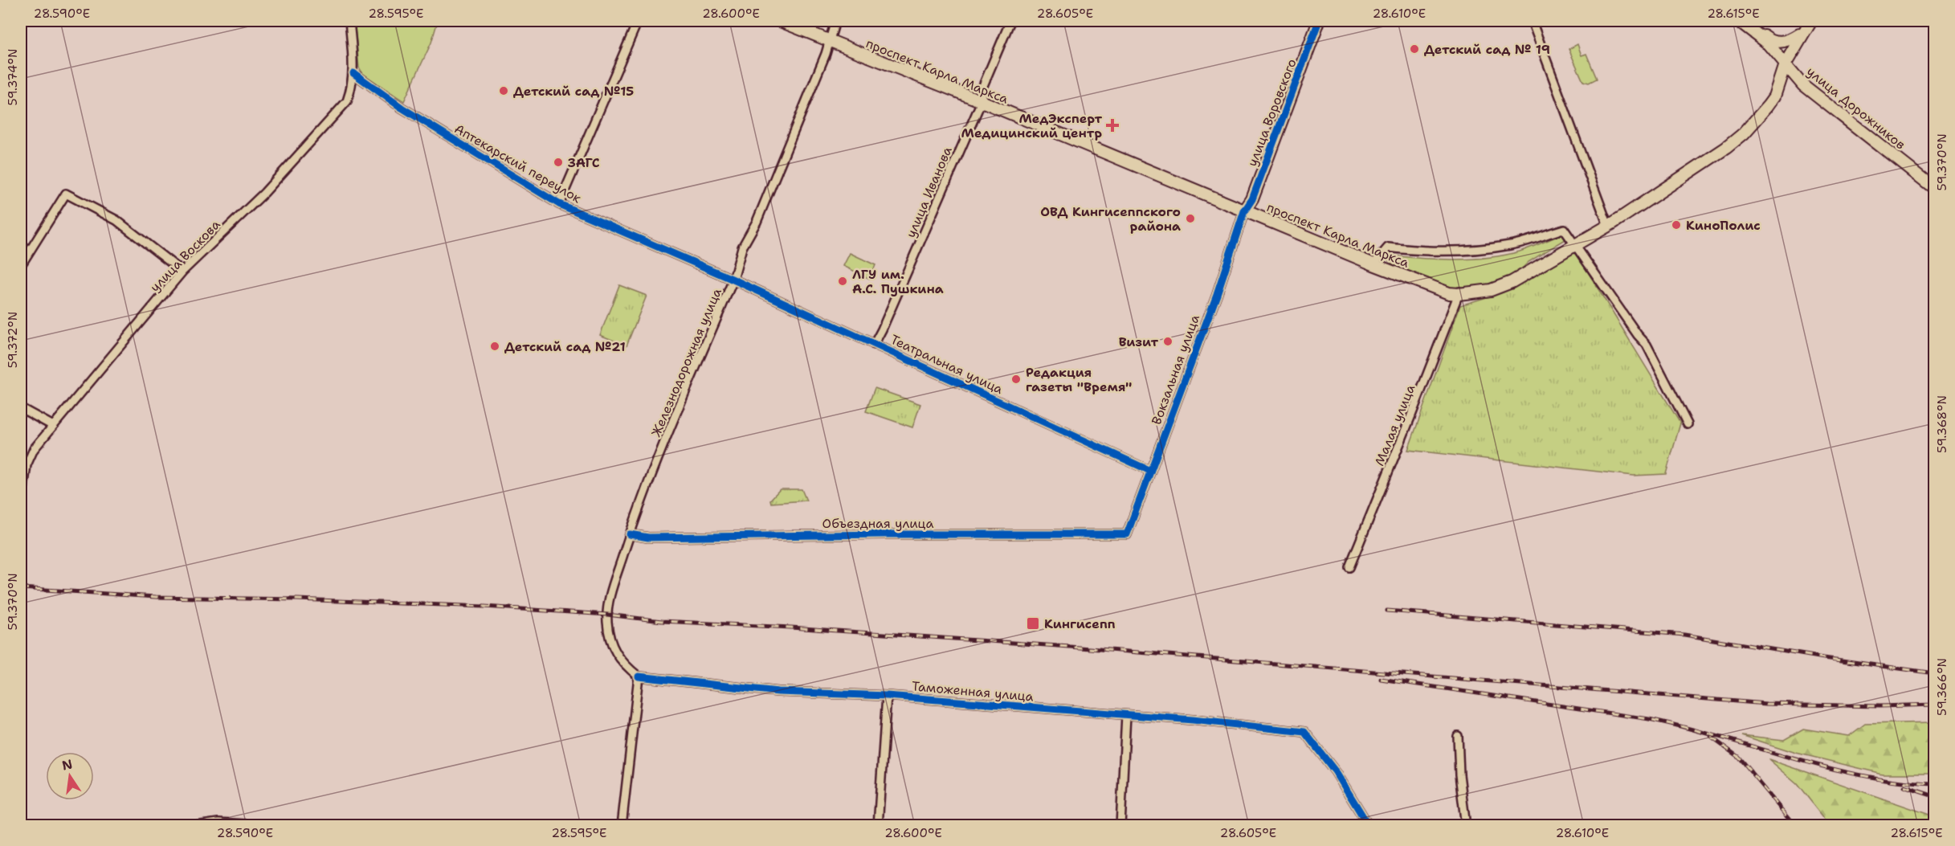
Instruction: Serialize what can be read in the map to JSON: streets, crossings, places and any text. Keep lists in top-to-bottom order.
{
  "streets": {
    "main road": ["проспект Карла Маркса", "улица Дорожников", "улица Воровского"],
    "street": [
      "Аптекарский переулок",
      "улица Иванова",
      "улица Воскова",
      "Железнодорожная улица",
      "Театральная улица",
      "Вокзальная улица",
      "Малая улица",
      "Объездная улица",
      "Таможенная улица"
    ]
  },
  "crossings": [
    ["проспект Карла Маркса", "улица Дорожников"],
    ["проспект Карла Маркса", "улица Воровского"],
    ["проспект Карла Маркса", "улица Иванова"],
    ["проспект Карла Маркса", "Железнодорожная улица"],
    ["проспект Карла Маркса", "Вокзальная улица"],
    ["проспект Карла Маркса", "Малая улица"],
    ["улица Воровского", "Вокзальная улица"],
    ["Аптекарский переулок", "улица Воскова"],
    ["Аптекарский переулок", "Железнодорожная улица"],
    ["Аптекарский переулок", "Театральная улица"],
    ["улица Иванова", "Театральная улица"],
    ["Железнодорожная улица", "Театральная улица"],
    ["Железнодорожная улица", "Объездная улица"],
    ["Железнодорожная улица", "Таможенная улица"],
    ["Театральная улица", "Вокзальная улица"],
    ["Вокзальная улица", "Объездная улица"]
  ],
  "places": {
    "other": [
      "Детский сад № 19",
      "Детский сад №15",
      "ЗАГС",
      "ОВД Кингисеппского района",
      "КиноПолис",
      "ЛГУ им. А.С. Пушкина",
      "Визит",
      "Детский сад №21",
      "Редакция газеты \"Время\""
    ],
    "health": ["МедЭксперт Медицинский центр"],
    "transit": ["Кингисепп"]
  },
  "north": "top",
  "coordinates": [
    "28.590°E",
    "28.595°E",
    "28.600°E",
    "28.605°E",
    "28.610°E",
    "28.615°E",
    "59.374°N",
    "59.370°N",
    "59.372°N",
    "59.368°N",
    "59.366°N"
  ]
}
